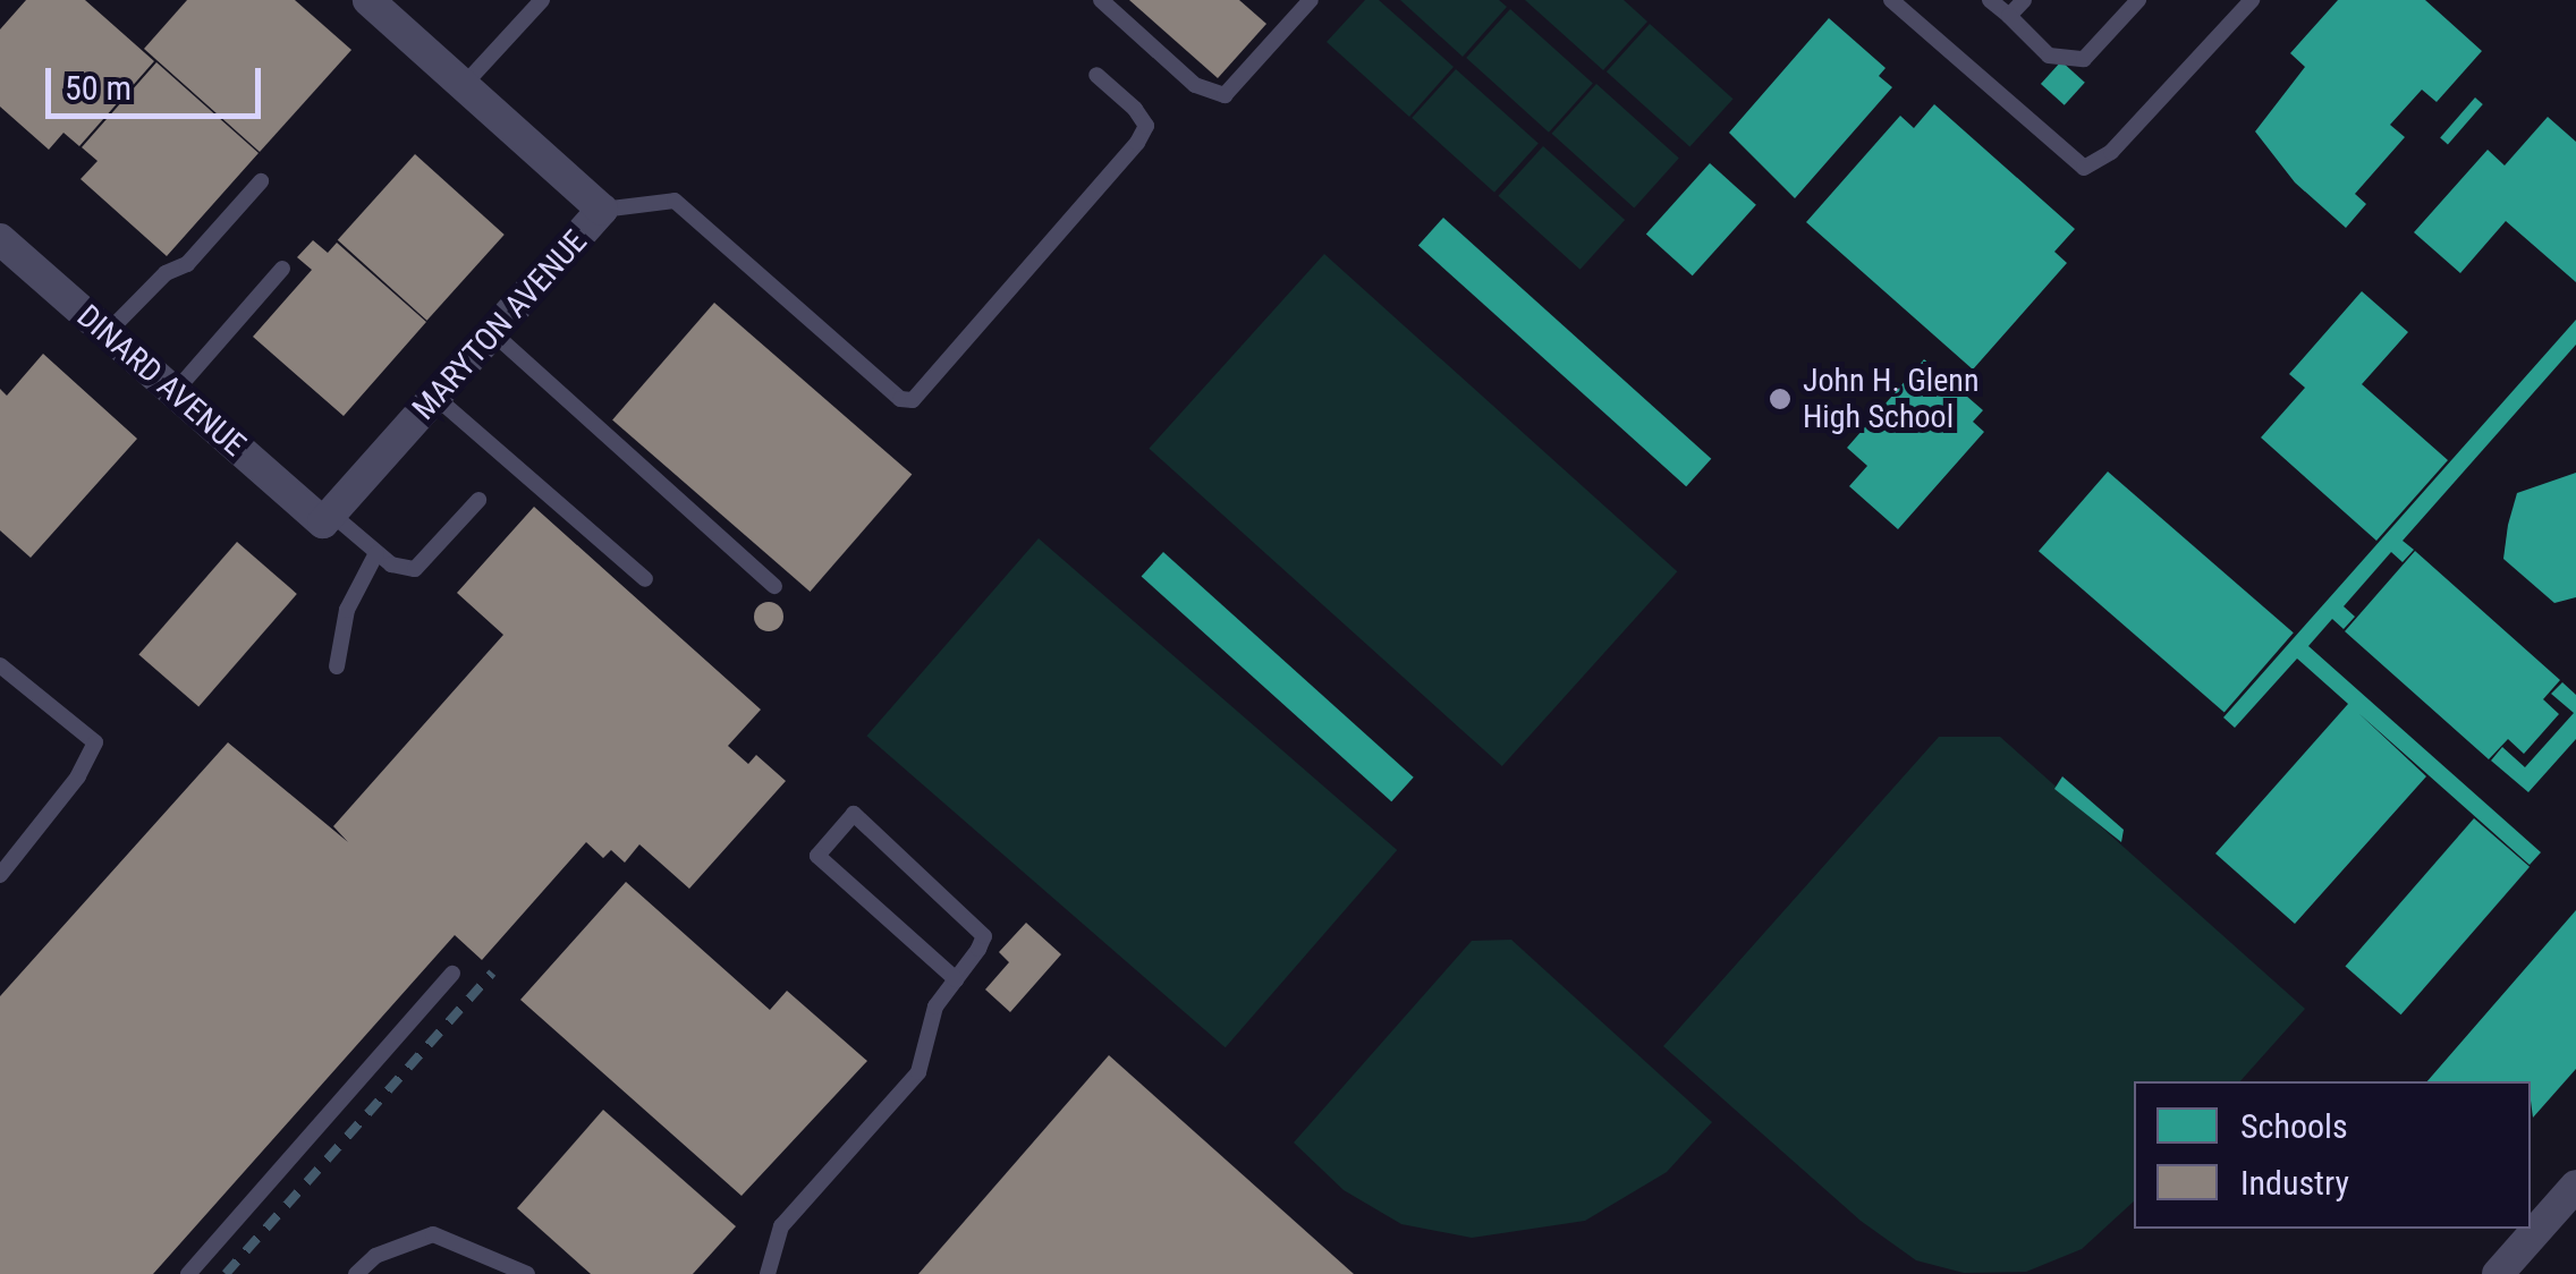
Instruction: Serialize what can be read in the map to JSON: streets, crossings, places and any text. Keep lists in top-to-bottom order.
{
  "streets": {
    "street": ["MARYTON AVENUE", "DINARD AVENUE"]
  },
  "crossings": [
    ["MARYTON AVENUE", "DINARD AVENUE"]
  ],
  "places": ["John H. Glenn High School"],
  "legend": ["Schools", "Industry"],
  "scale_bar": "50 m"
}
